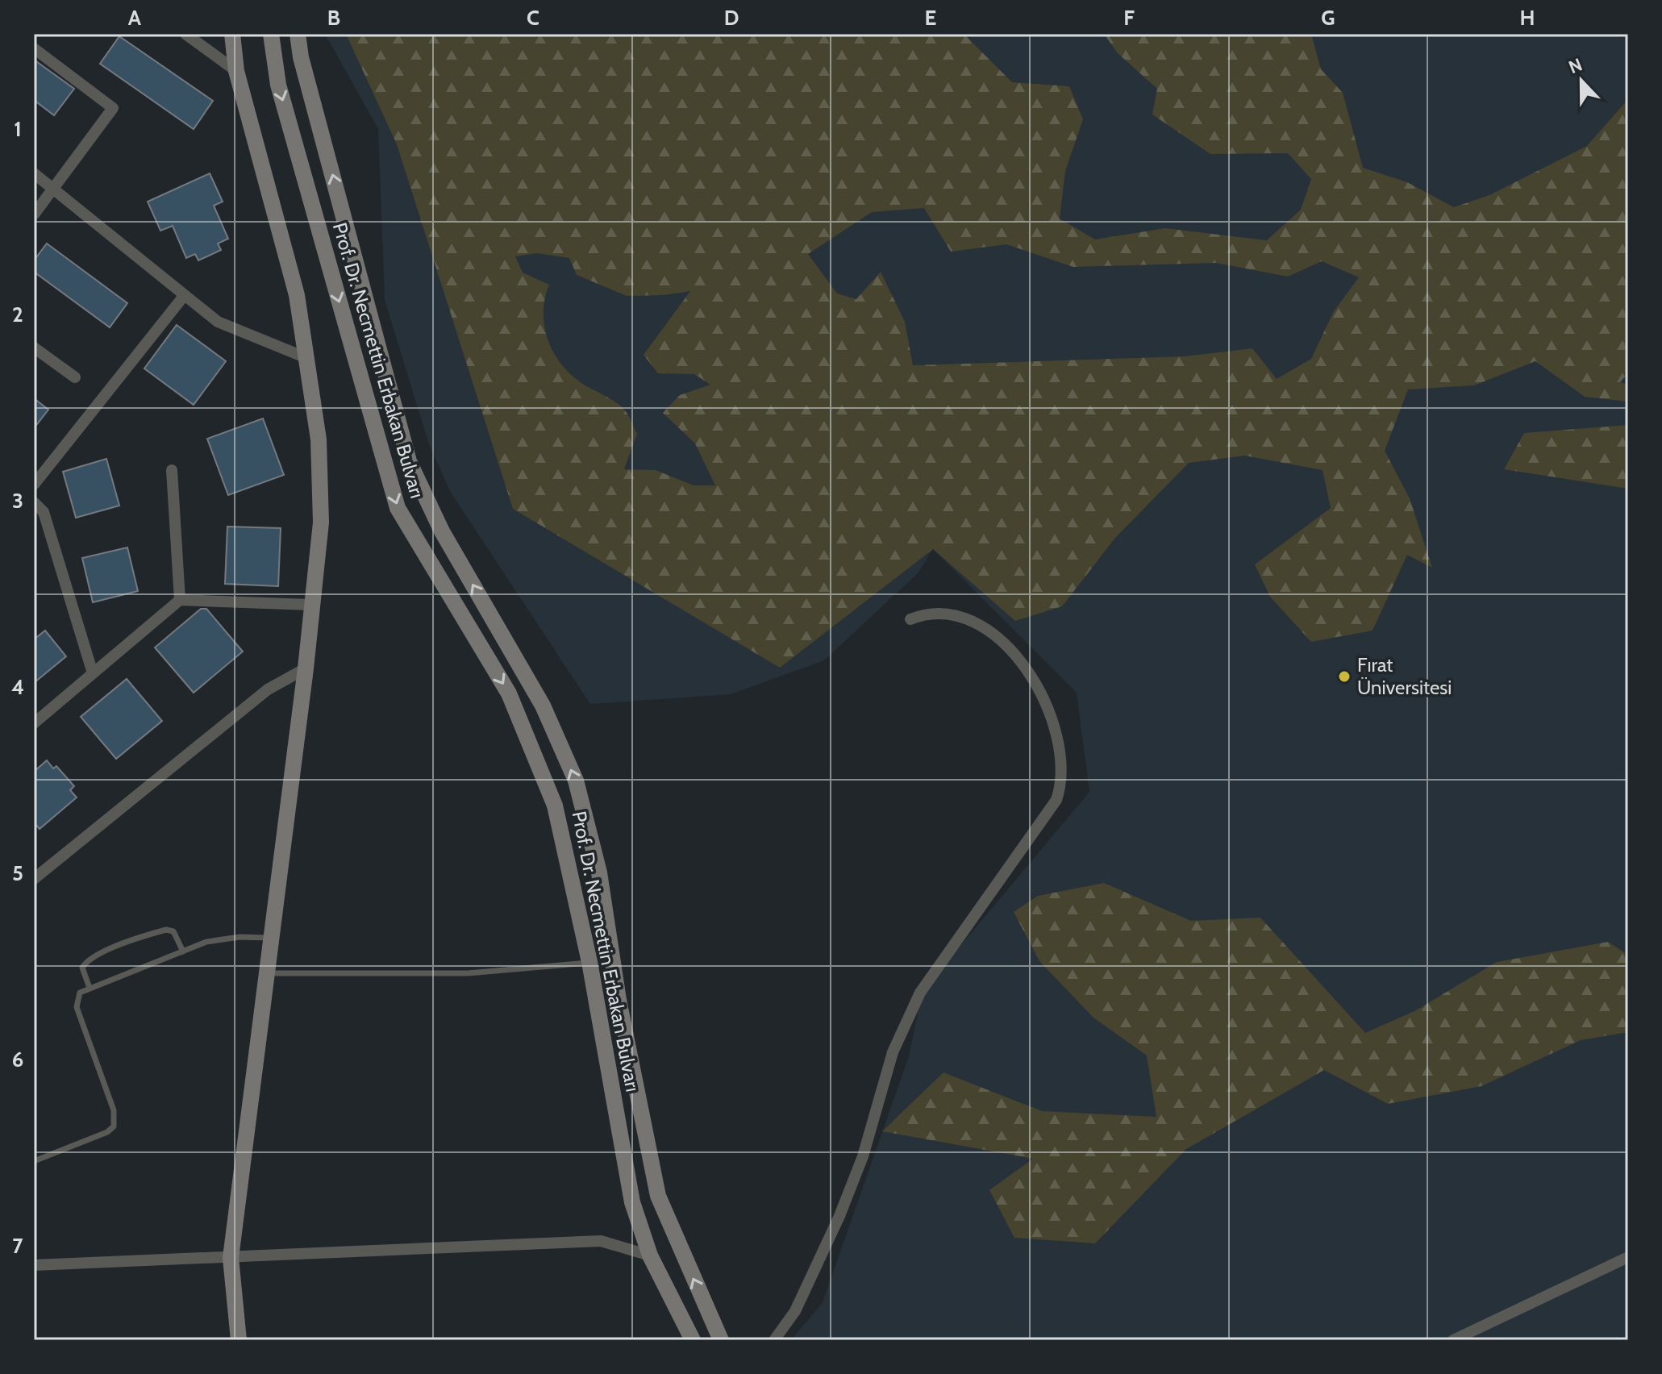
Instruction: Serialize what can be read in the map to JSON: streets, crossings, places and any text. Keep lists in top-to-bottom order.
{
  "streets": {
    "main road": ["Prof. Dr. Necmettin Erbakan Bulvarı"]
  },
  "places": ["Fırat Üniversitesi"],
  "north": "top",
  "grid": {
    "columns": [
      "A",
      "B",
      "C",
      "D",
      "E",
      "F",
      "G",
      "H"
    ],
    "rows": [
      "1",
      "2",
      "3",
      "4",
      "5",
      "6",
      "7"
    ]
  }
}
